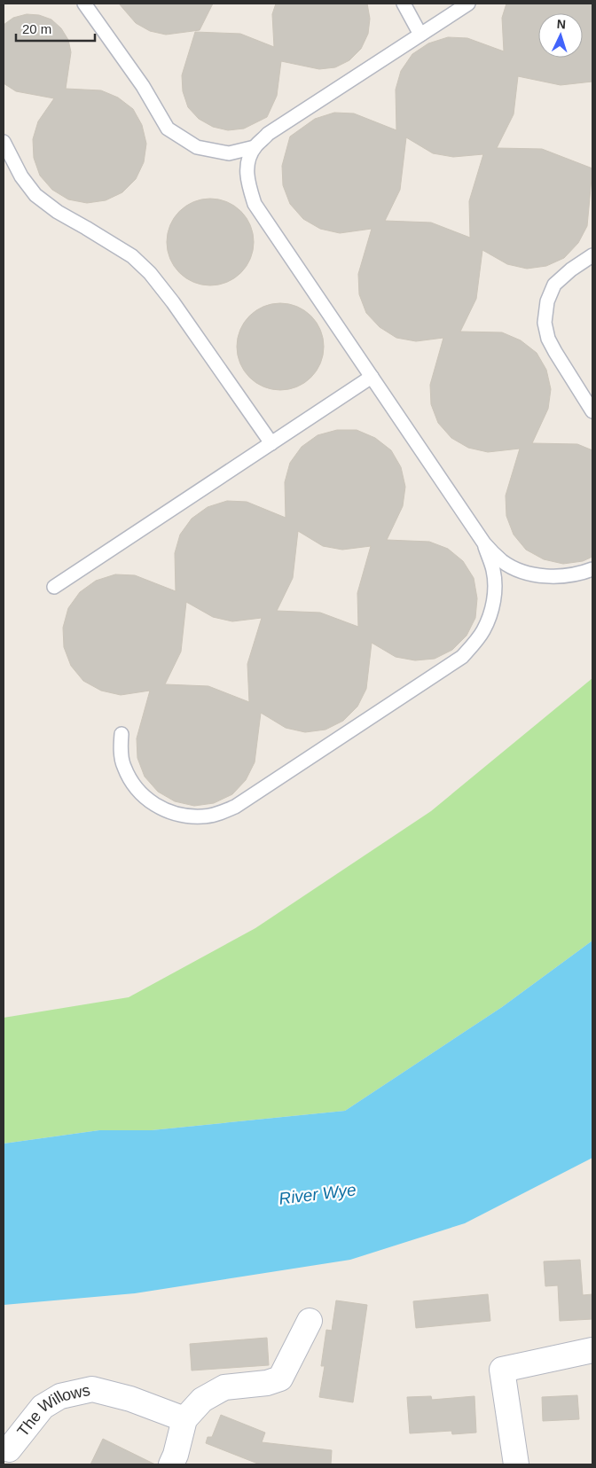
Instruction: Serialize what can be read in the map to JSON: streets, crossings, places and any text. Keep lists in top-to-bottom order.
{
  "streets": {
    "street": ["The Willows"]
  },
  "water": ["River Wye"],
  "scale_bar": "20 m",
  "north": "top"
}
